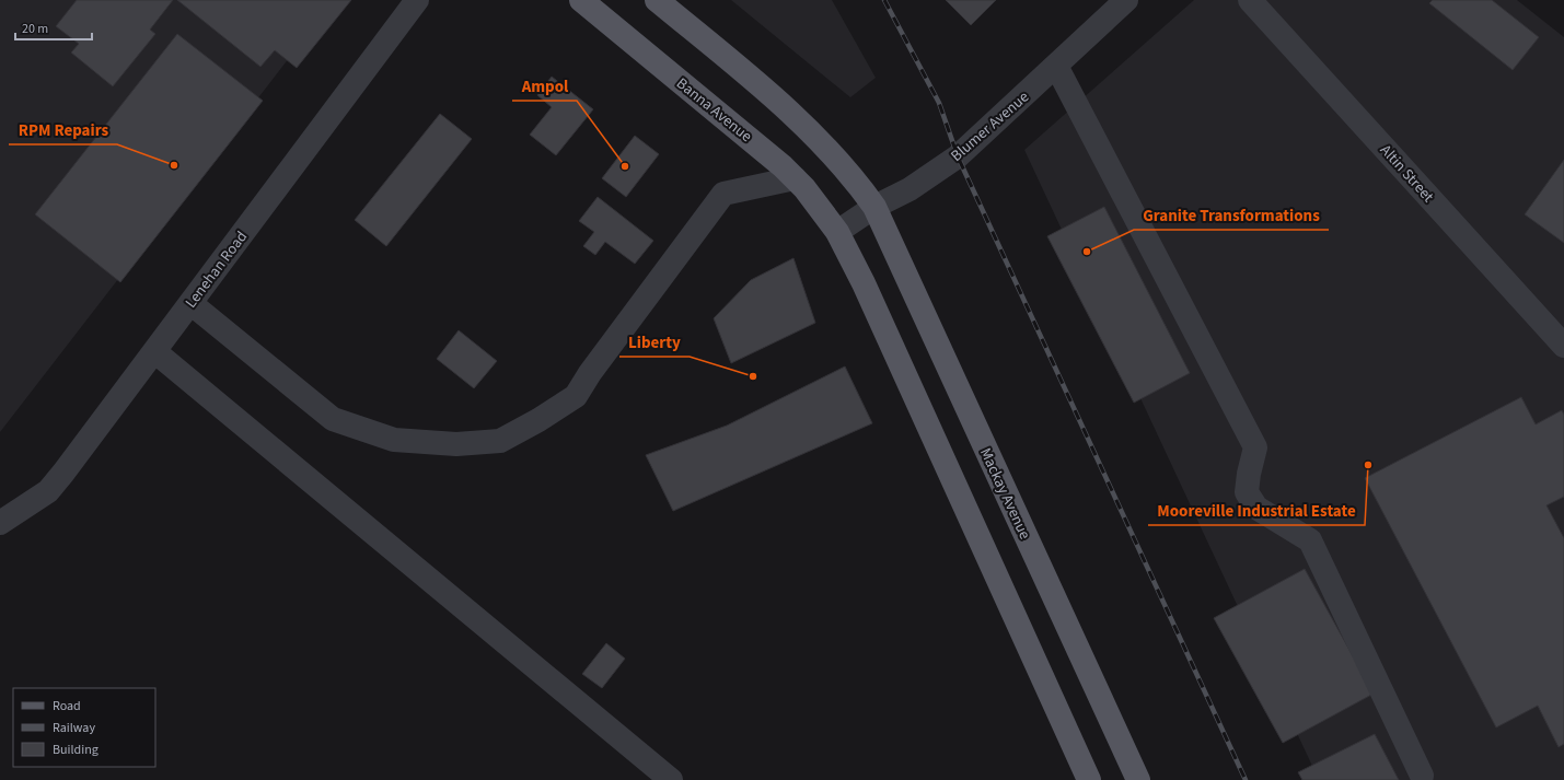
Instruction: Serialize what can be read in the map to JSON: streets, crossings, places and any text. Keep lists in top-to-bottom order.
{
  "streets": {
    "main road": ["Banna Avenue", "Mackay Avenue"],
    "street": ["Blumer Avenue", "Altin Street", "Lenehan Road"]
  },
  "crossings": [
    ["Banna Avenue", "Blumer Avenue"],
    ["Blumer Avenue", "Mackay Avenue"]
  ],
  "places": [
    "RPM Repairs",
    "Ampol",
    "Granite Transformations",
    "Liberty",
    "Mooreville Industrial Estate"
  ],
  "legend": ["Road", "Railway", "Building"],
  "scale_bar": "20 m"
}
